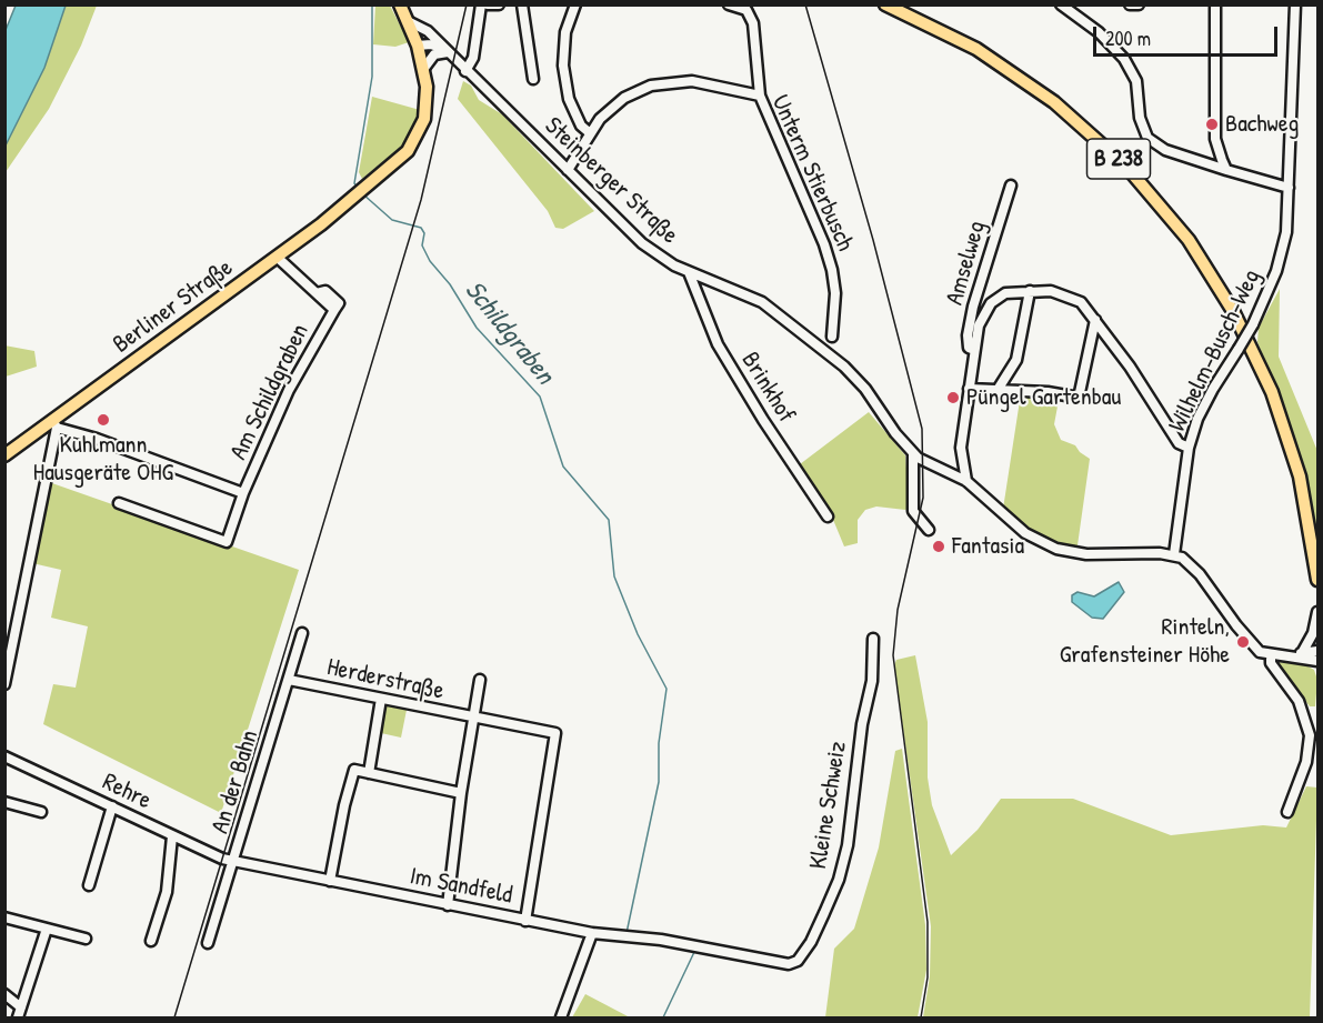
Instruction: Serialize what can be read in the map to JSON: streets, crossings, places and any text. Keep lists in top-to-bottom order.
{
  "streets": {
    "main road": ["B 238", "Berliner Straße"],
    "street": [
      "Unterm Stierbusch",
      "Steinberger Straße",
      "Amselweg",
      "Wilhelm-Busch-Weg",
      "Brinkhof",
      "Am Schildgraben",
      "Herderstraße",
      "An der Bahn",
      "Rehre",
      "Kleine Schweiz",
      "Im Sandfeld"
    ]
  },
  "crossings": [
    ["Unterm Stierbusch", "Steinberger Straße"],
    ["Steinberger Straße", "Berliner Straße"],
    ["Steinberger Straße", "Wilhelm-Busch-Weg"],
    ["Steinberger Straße", "Brinkhof"],
    ["Berliner Straße", "Am Schildgraben"],
    ["Herderstraße", "An der Bahn"],
    ["Herderstraße", "Im Sandfeld"],
    ["An der Bahn", "Rehre"],
    ["An der Bahn", "Im Sandfeld"],
    ["Rehre", "Im Sandfeld"],
    ["Kleine Schweiz", "Im Sandfeld"]
  ],
  "water": ["Schildgraben"],
  "places": [
    "Bachweg",
    "Püngel Gartenbau",
    "Kuhlmann Hausgeräte OHG",
    "Fantasia",
    "Rinteln, Grafensteiner Höhe"
  ],
  "scale_bar": "200 m"
}
